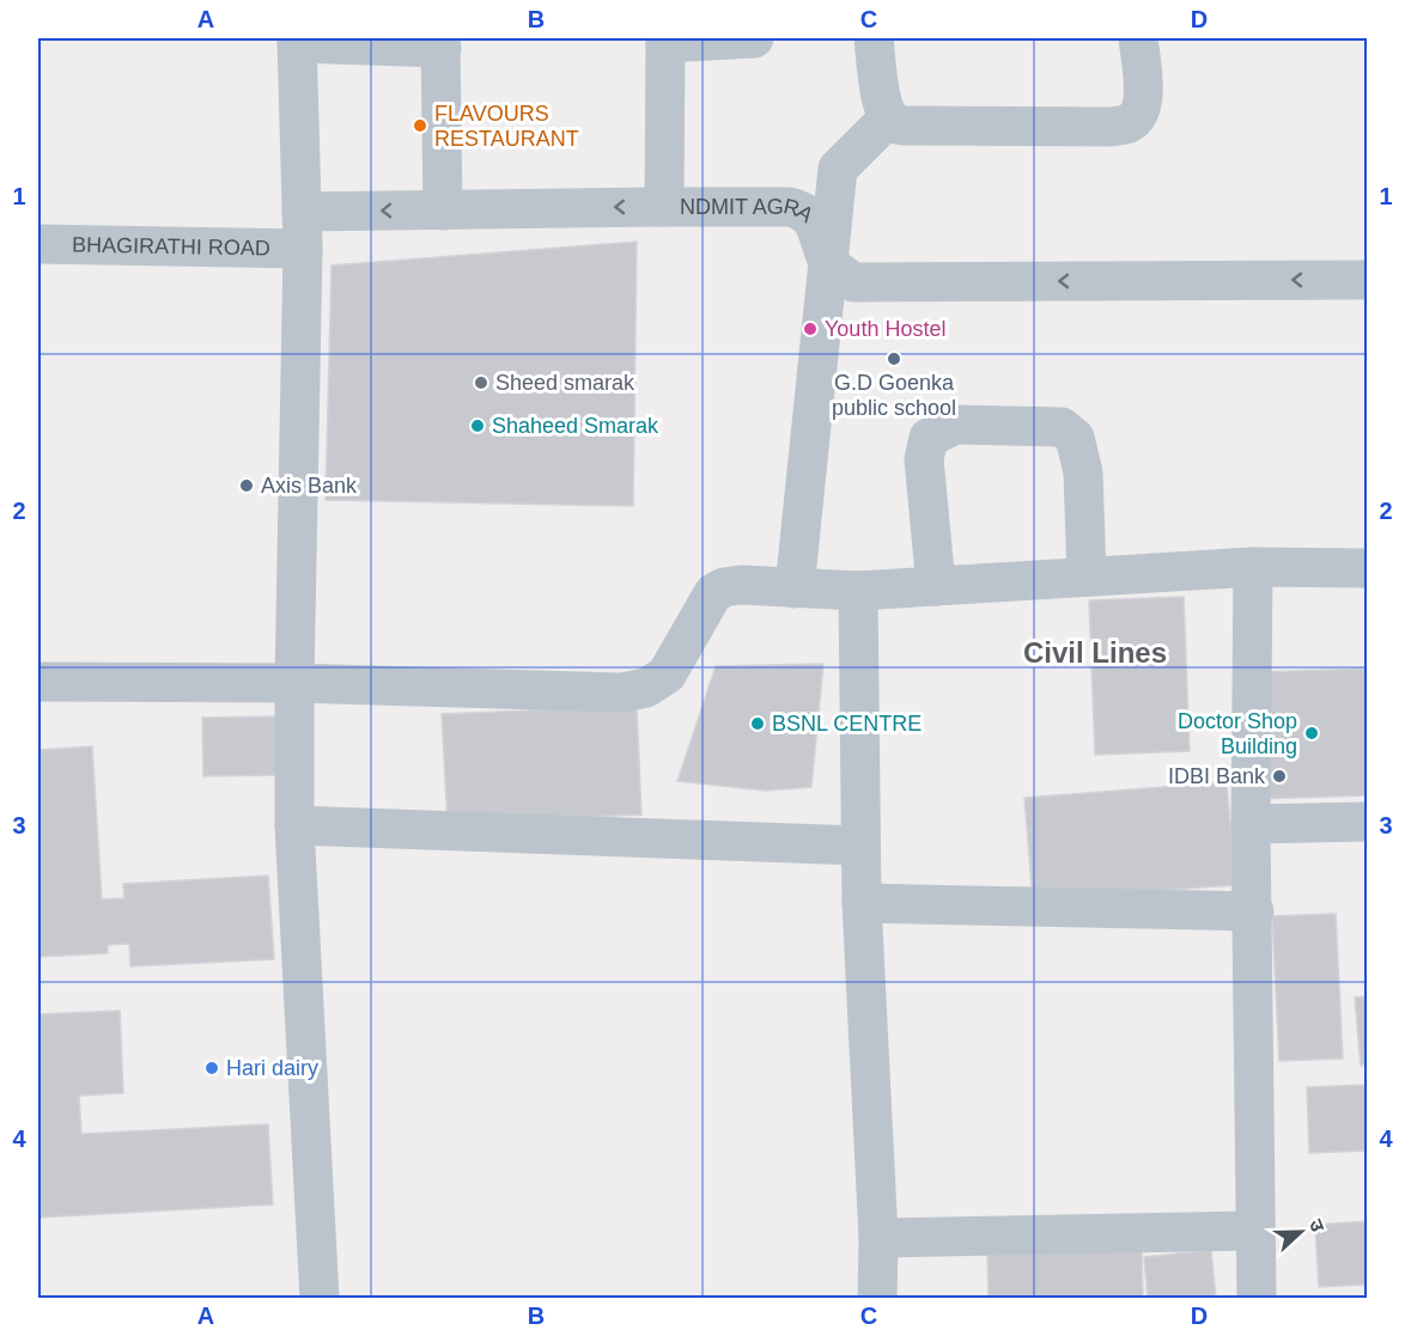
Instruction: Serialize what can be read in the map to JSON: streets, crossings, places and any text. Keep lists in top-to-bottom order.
{
  "streets": {
    "street": ["NDMIT AGRA", "BHAGIRATHI ROAD"]
  },
  "crossings": [
    ["NDMIT AGRA", "BHAGIRATHI ROAD"]
  ],
  "districts": ["Civil Lines"],
  "places": [
    "FLAVOURS RESTAURANT",
    "Youth Hostel",
    "G.D Goenka public school",
    "Sheed smarak",
    "Shaheed Smarak",
    "Axis Bank",
    "BSNL CENTRE",
    "Doctor Shop Building",
    "IDBI Bank",
    "Hari dairy"
  ],
  "north": "right",
  "grid": {
    "columns": [
      "A",
      "B",
      "C",
      "D"
    ],
    "rows": [
      "1",
      "2",
      "3",
      "4"
    ]
  }
}
